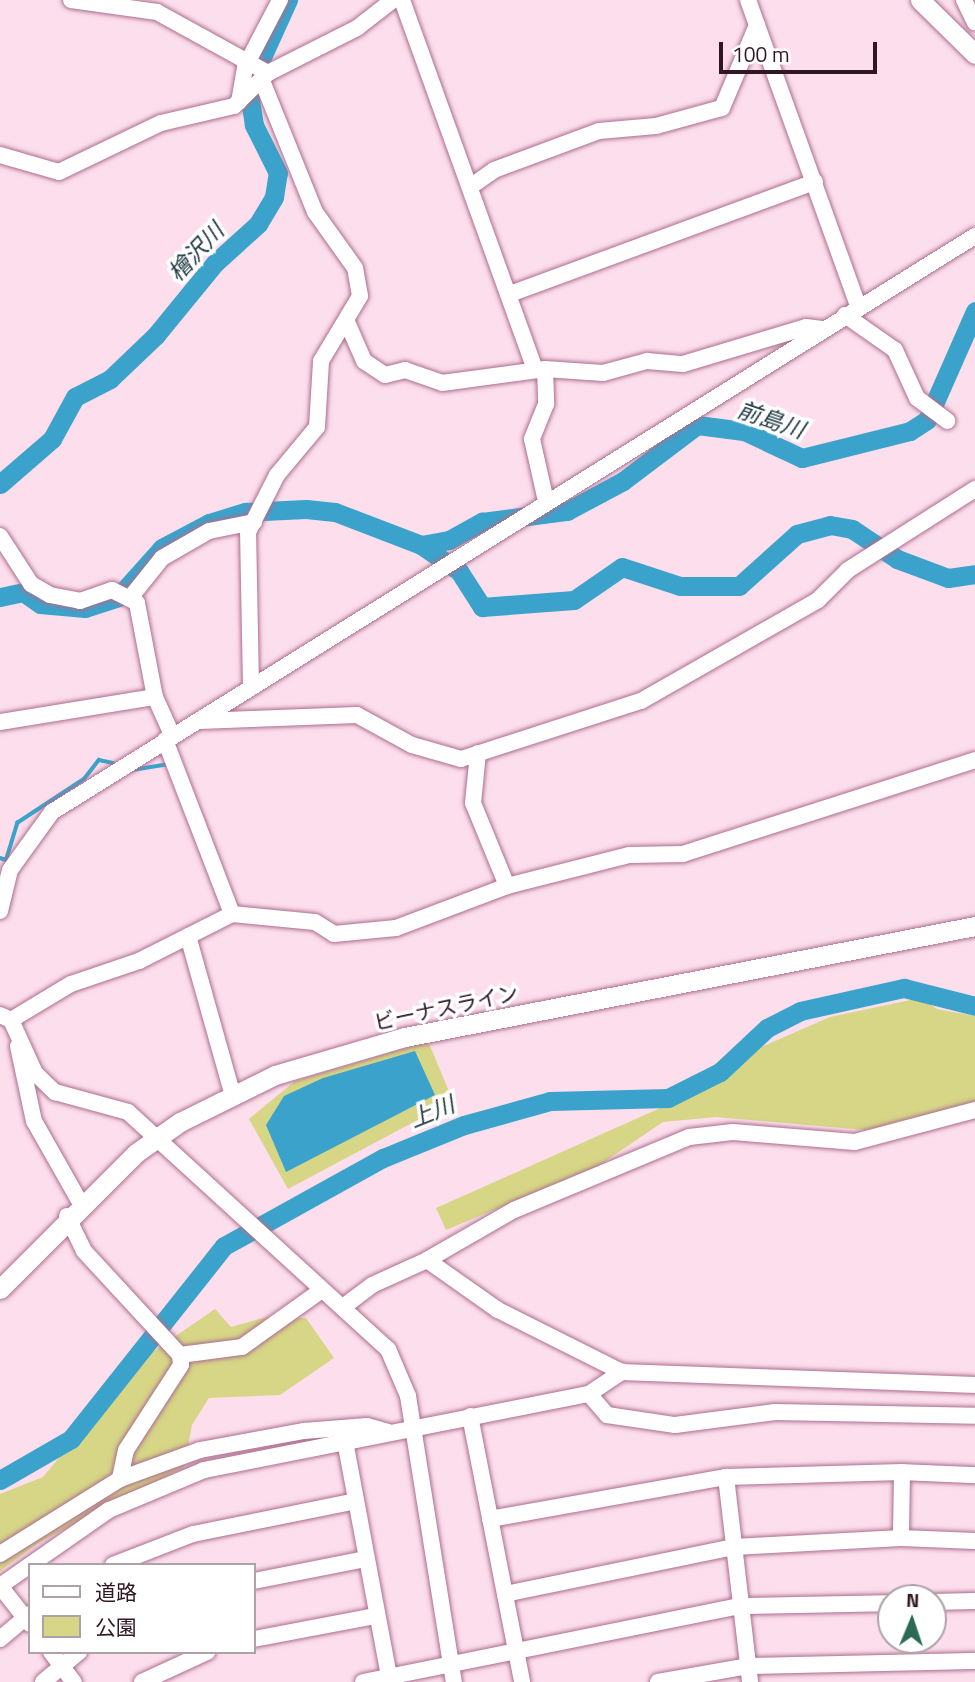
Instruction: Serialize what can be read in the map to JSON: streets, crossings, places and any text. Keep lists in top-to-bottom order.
{
  "streets": {
    "main road": ["ビーナスライン"]
  },
  "water": ["檜沢川", "前島川", "上川"],
  "legend": ["道路", "公園"],
  "scale_bar": "100 m",
  "north": "top"
}
